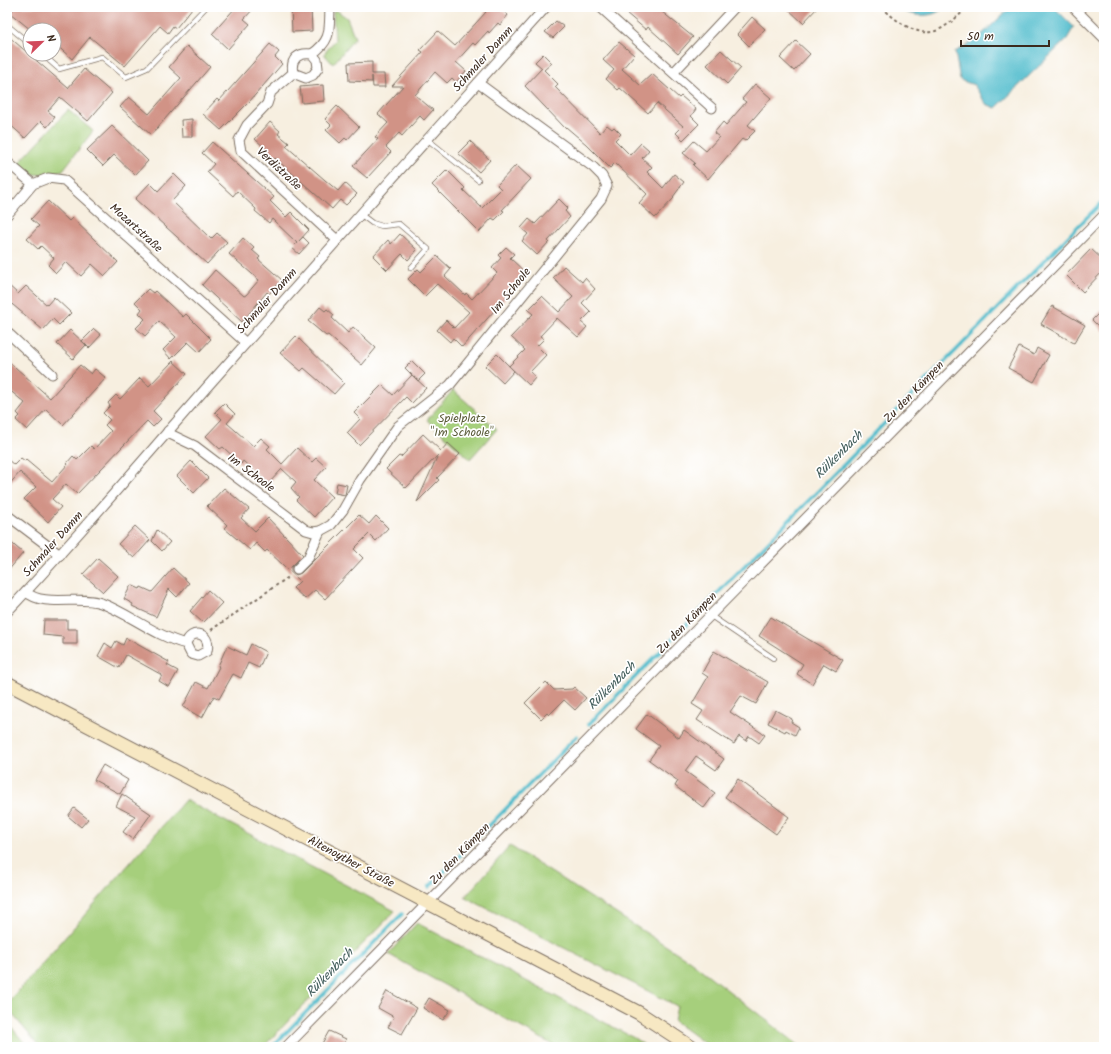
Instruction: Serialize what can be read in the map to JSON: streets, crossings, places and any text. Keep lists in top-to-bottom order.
{
  "streets": {
    "main road": ["Altenoyther Straße"],
    "street": [
      "Schmaler Damm",
      "Verdistraße",
      "Mozartstraße",
      "Im Schoole",
      "Zu den Kämpen"
    ]
  },
  "crossings": [
    ["Schmaler Damm", "Verdistraße"],
    ["Schmaler Damm", "Mozartstraße"],
    ["Schmaler Damm", "Im Schoole"],
    ["Zu den Kämpen", "Altenoyther Straße"]
  ],
  "water": ["Rülkenbach"],
  "parks": ["Spielplatz \"Im Schoole\""],
  "scale_bar": "50 m",
  "north": "top right"
}
